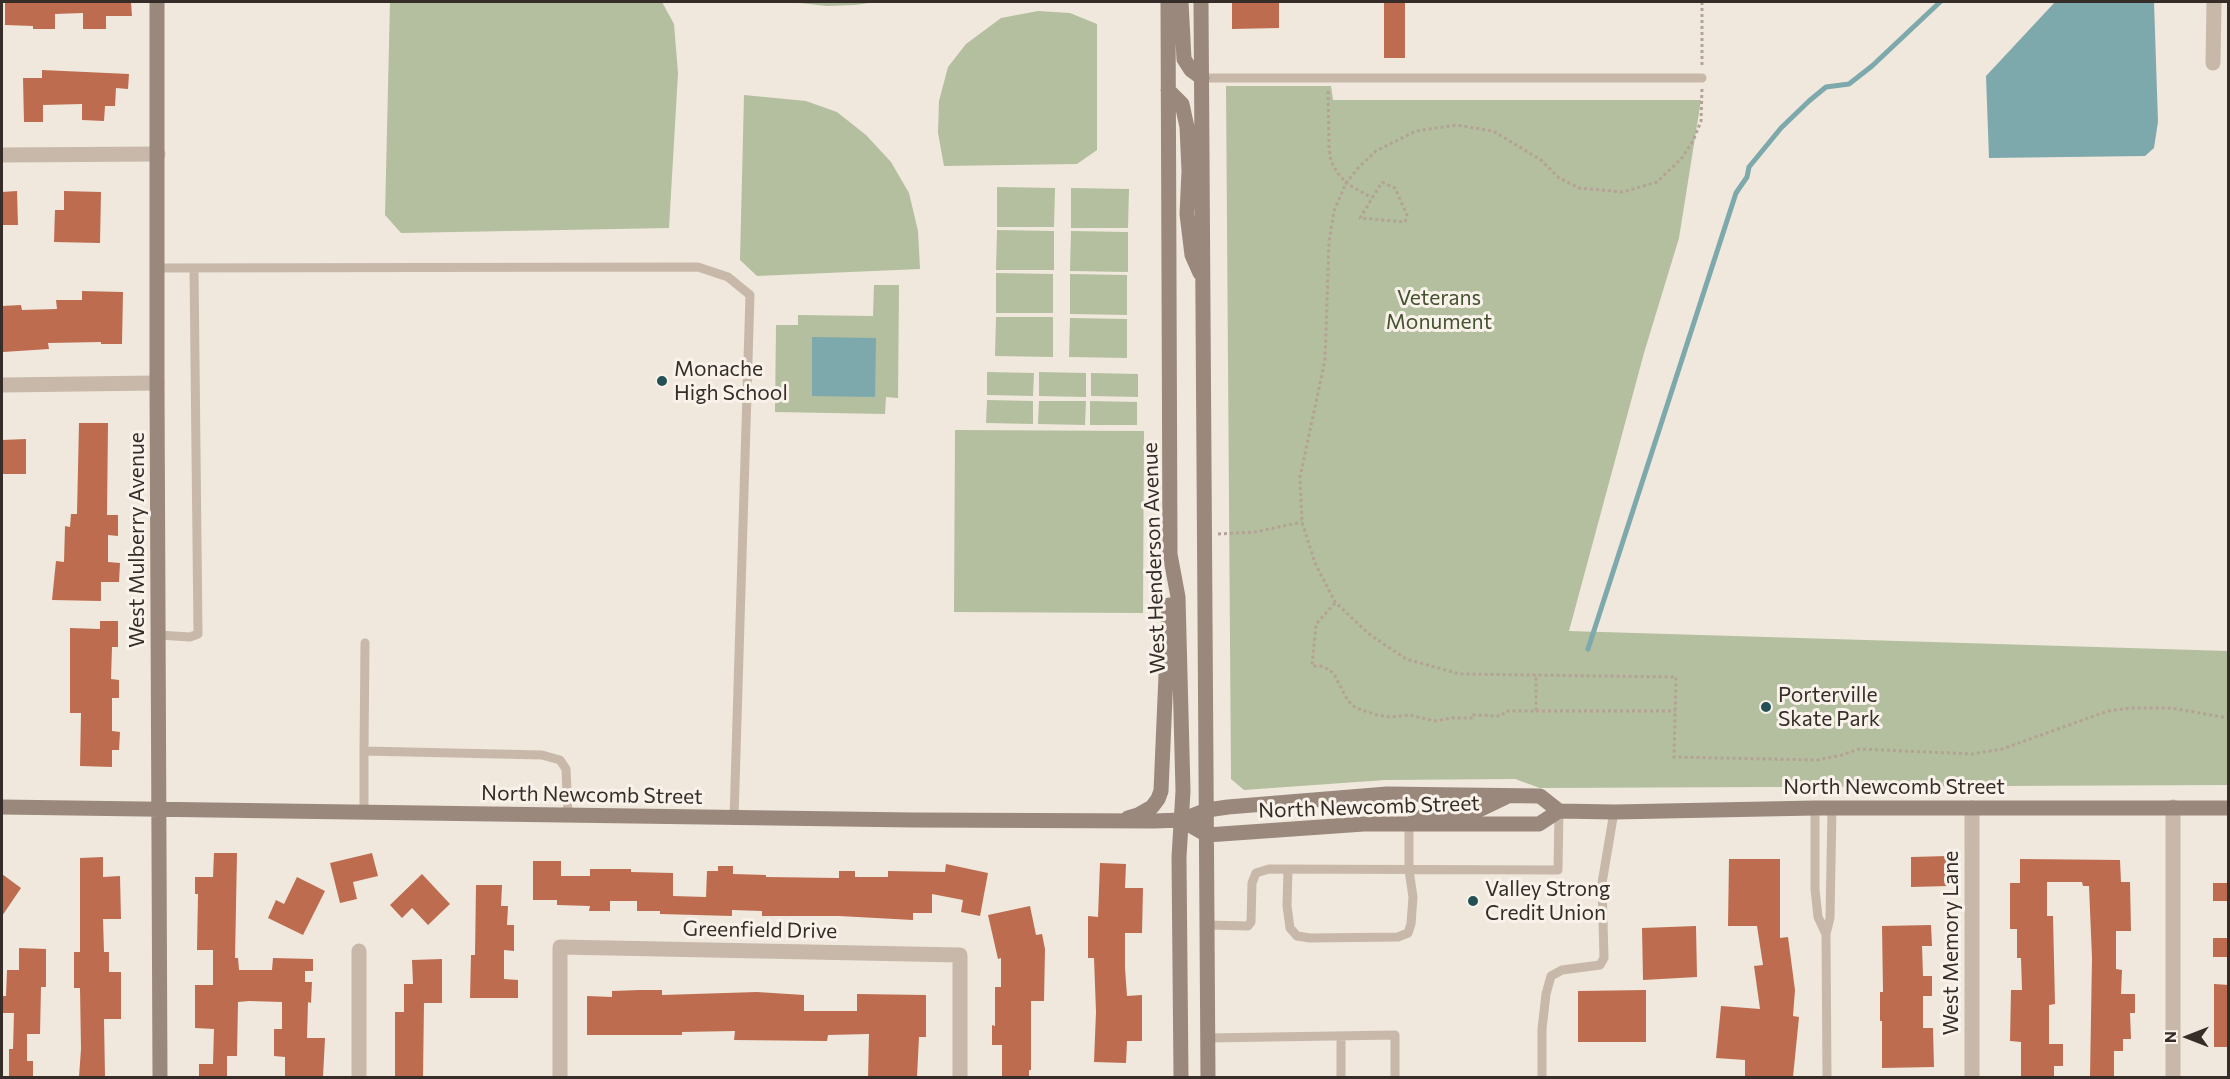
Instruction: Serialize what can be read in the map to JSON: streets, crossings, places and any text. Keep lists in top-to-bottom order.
{
  "streets": {
    "main road": ["West Mulberry Avenue", "West Henderson Avenue", "North Newcomb Street"],
    "street": ["Greenfield Drive", "West Memory Lane"]
  },
  "crossings": [
    ["West Mulberry Avenue", "North Newcomb Street"],
    ["West Henderson Avenue", "North Newcomb Street"],
    ["North Newcomb Street", "West Memory Lane"]
  ],
  "parks": ["Veterans Monument"],
  "places": ["Monache High School", "Porterville Skate Park", "Valley Strong Credit Union"],
  "north": "left"
}
